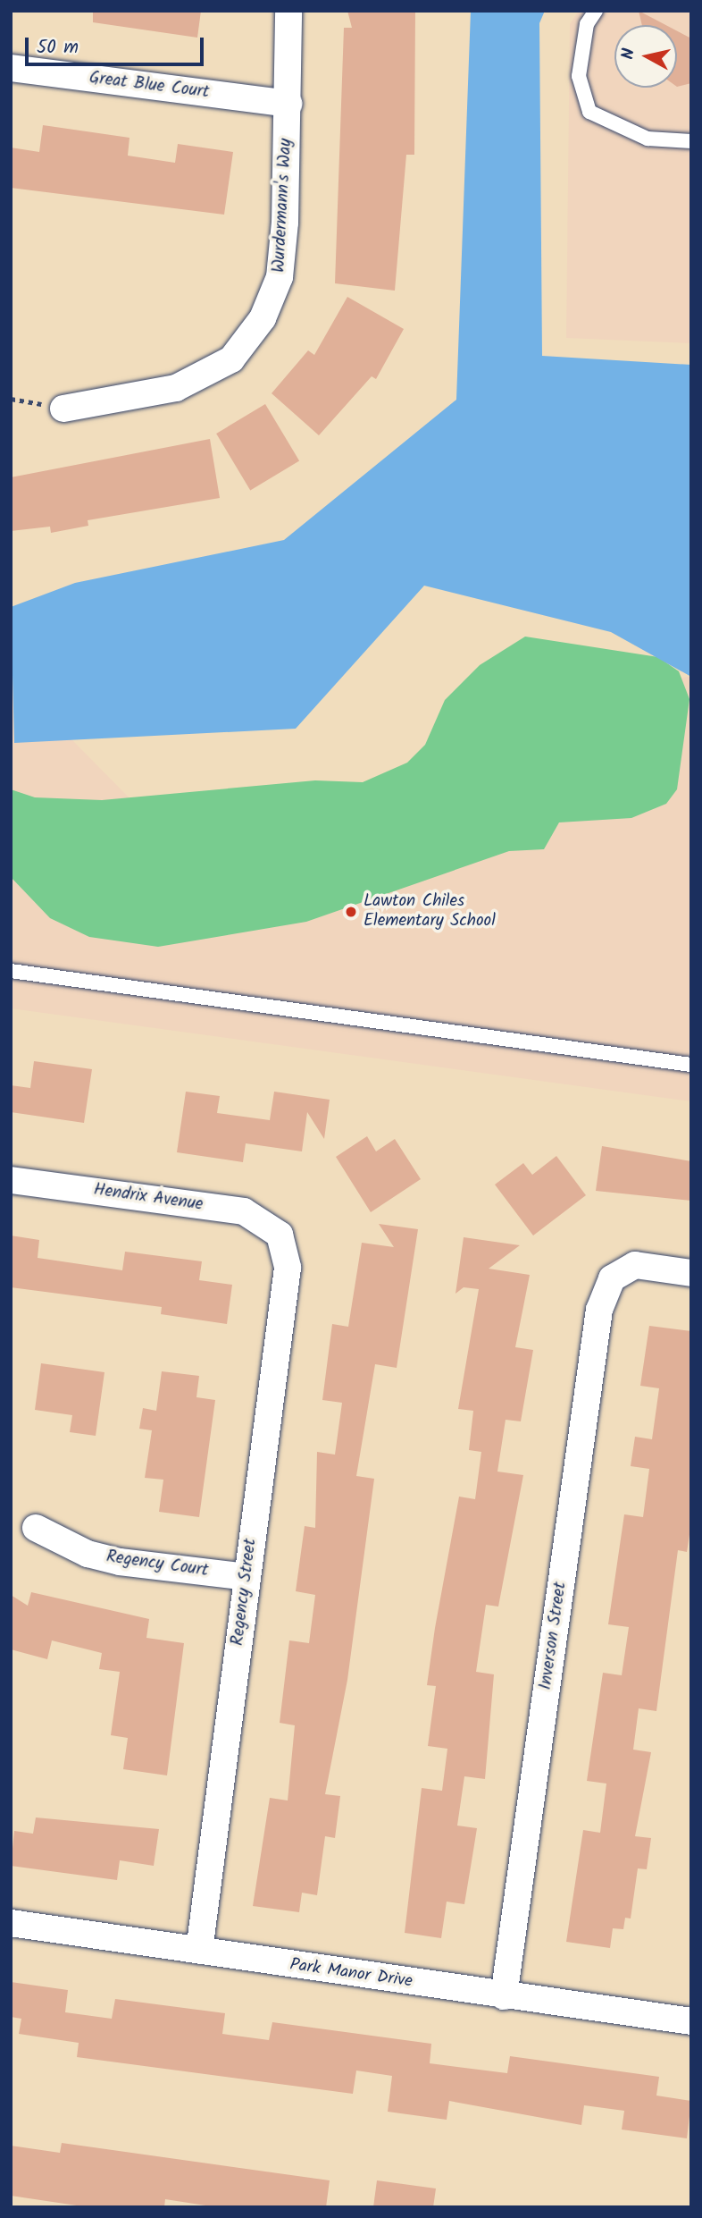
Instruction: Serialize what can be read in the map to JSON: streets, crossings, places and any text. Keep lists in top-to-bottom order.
{
  "streets": {
    "street": [
      "Great Blue Court",
      "Wurdermann's Way",
      "Hendrix Avenue",
      "Regency Court",
      "Regency Street",
      "Inverson Street",
      "Park Manor Drive"
    ]
  },
  "crossings": [
    ["Great Blue Court", "Wurdermann's Way"],
    ["Hendrix Avenue", "Regency Street"],
    ["Regency Court", "Regency Street"],
    ["Regency Street", "Park Manor Drive"],
    ["Inverson Street", "Park Manor Drive"]
  ],
  "places": ["Lawton Chiles Elementary School"],
  "scale_bar": "50 m",
  "north": "left"
}
